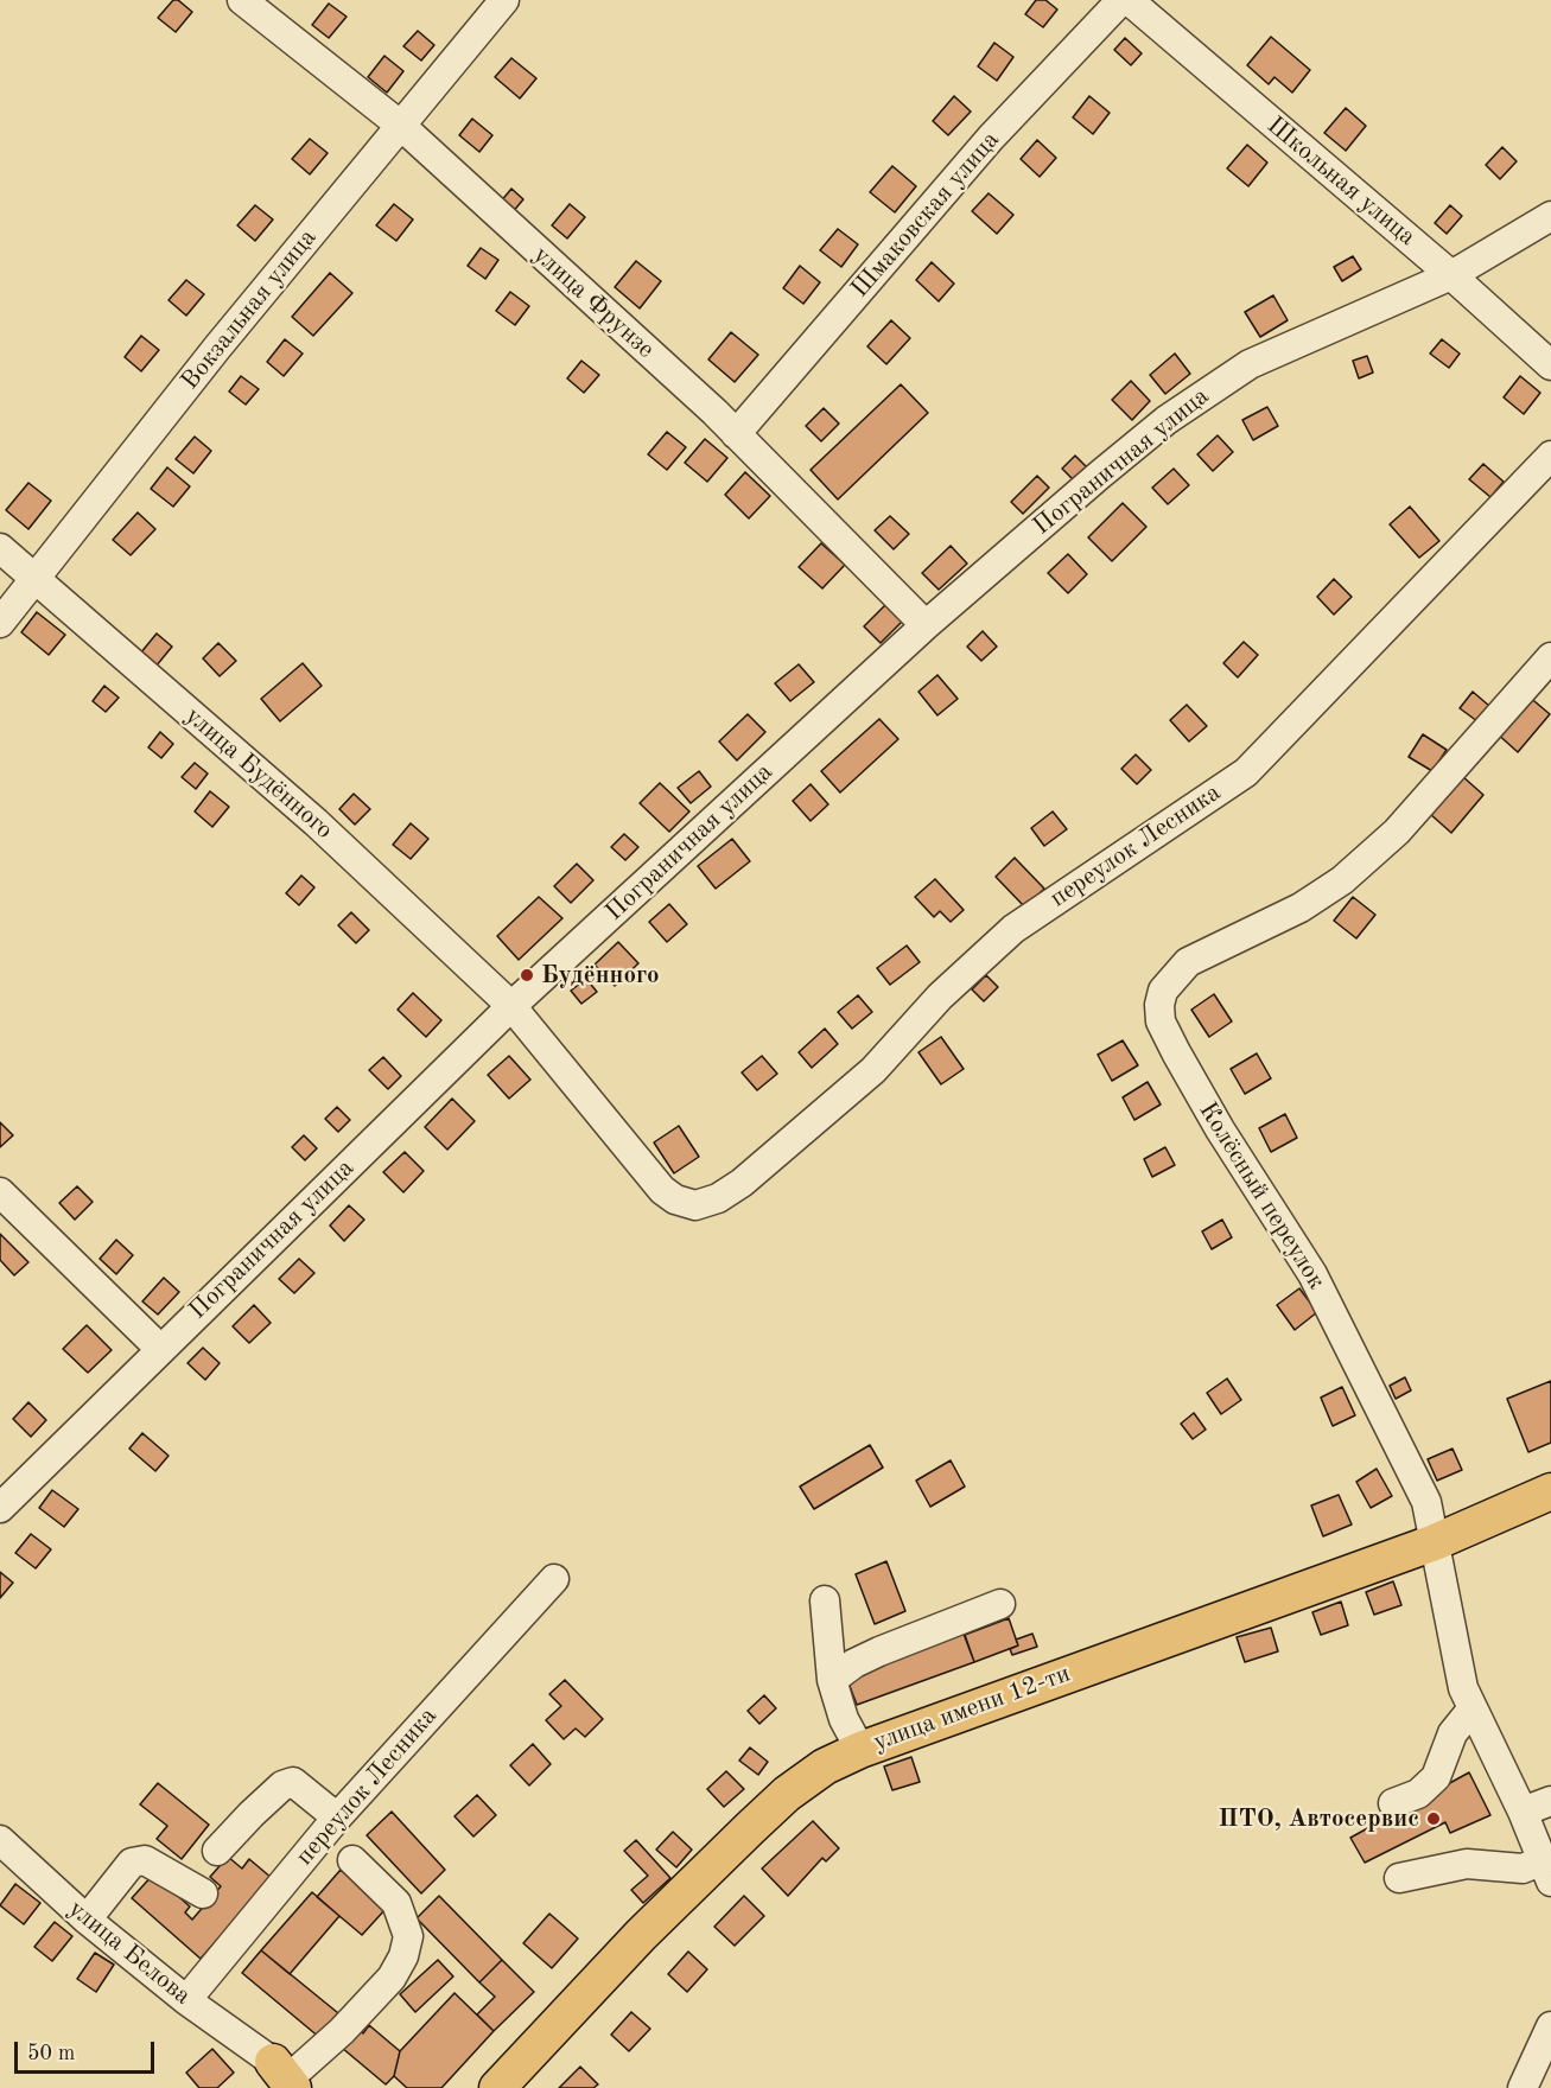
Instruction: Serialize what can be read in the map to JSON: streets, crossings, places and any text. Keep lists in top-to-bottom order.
{
  "streets": {
    "main road": ["улица имени 12-ти"],
    "street": [
      "Школьная улица",
      "Шмаковская улица",
      "улица Фрунзе",
      "Вокзальная улица",
      "Пограничная улица",
      "улица Будённого",
      "переулок Лесника",
      "Колёсный переулок",
      "улица Белова"
    ]
  },
  "crossings": [
    ["Школьная улица", "Пограничная улица"],
    ["Шмаковская улица", "улица Фрунзе"],
    ["улица Фрунзе", "Вокзальная улица"],
    ["улица Фрунзе", "Пограничная улица"],
    ["Вокзальная улица", "улица Будённого"],
    ["Пограничная улица", "улица Будённого"],
    ["улица Будённого", "переулок Лесника"],
    ["переулок Лесника", "улица Белова"],
    ["Колёсный переулок", "улица имени 12-ти"]
  ],
  "places": ["Будённого", "ПТО, Автосервис"],
  "scale_bar": "50 m"
}
